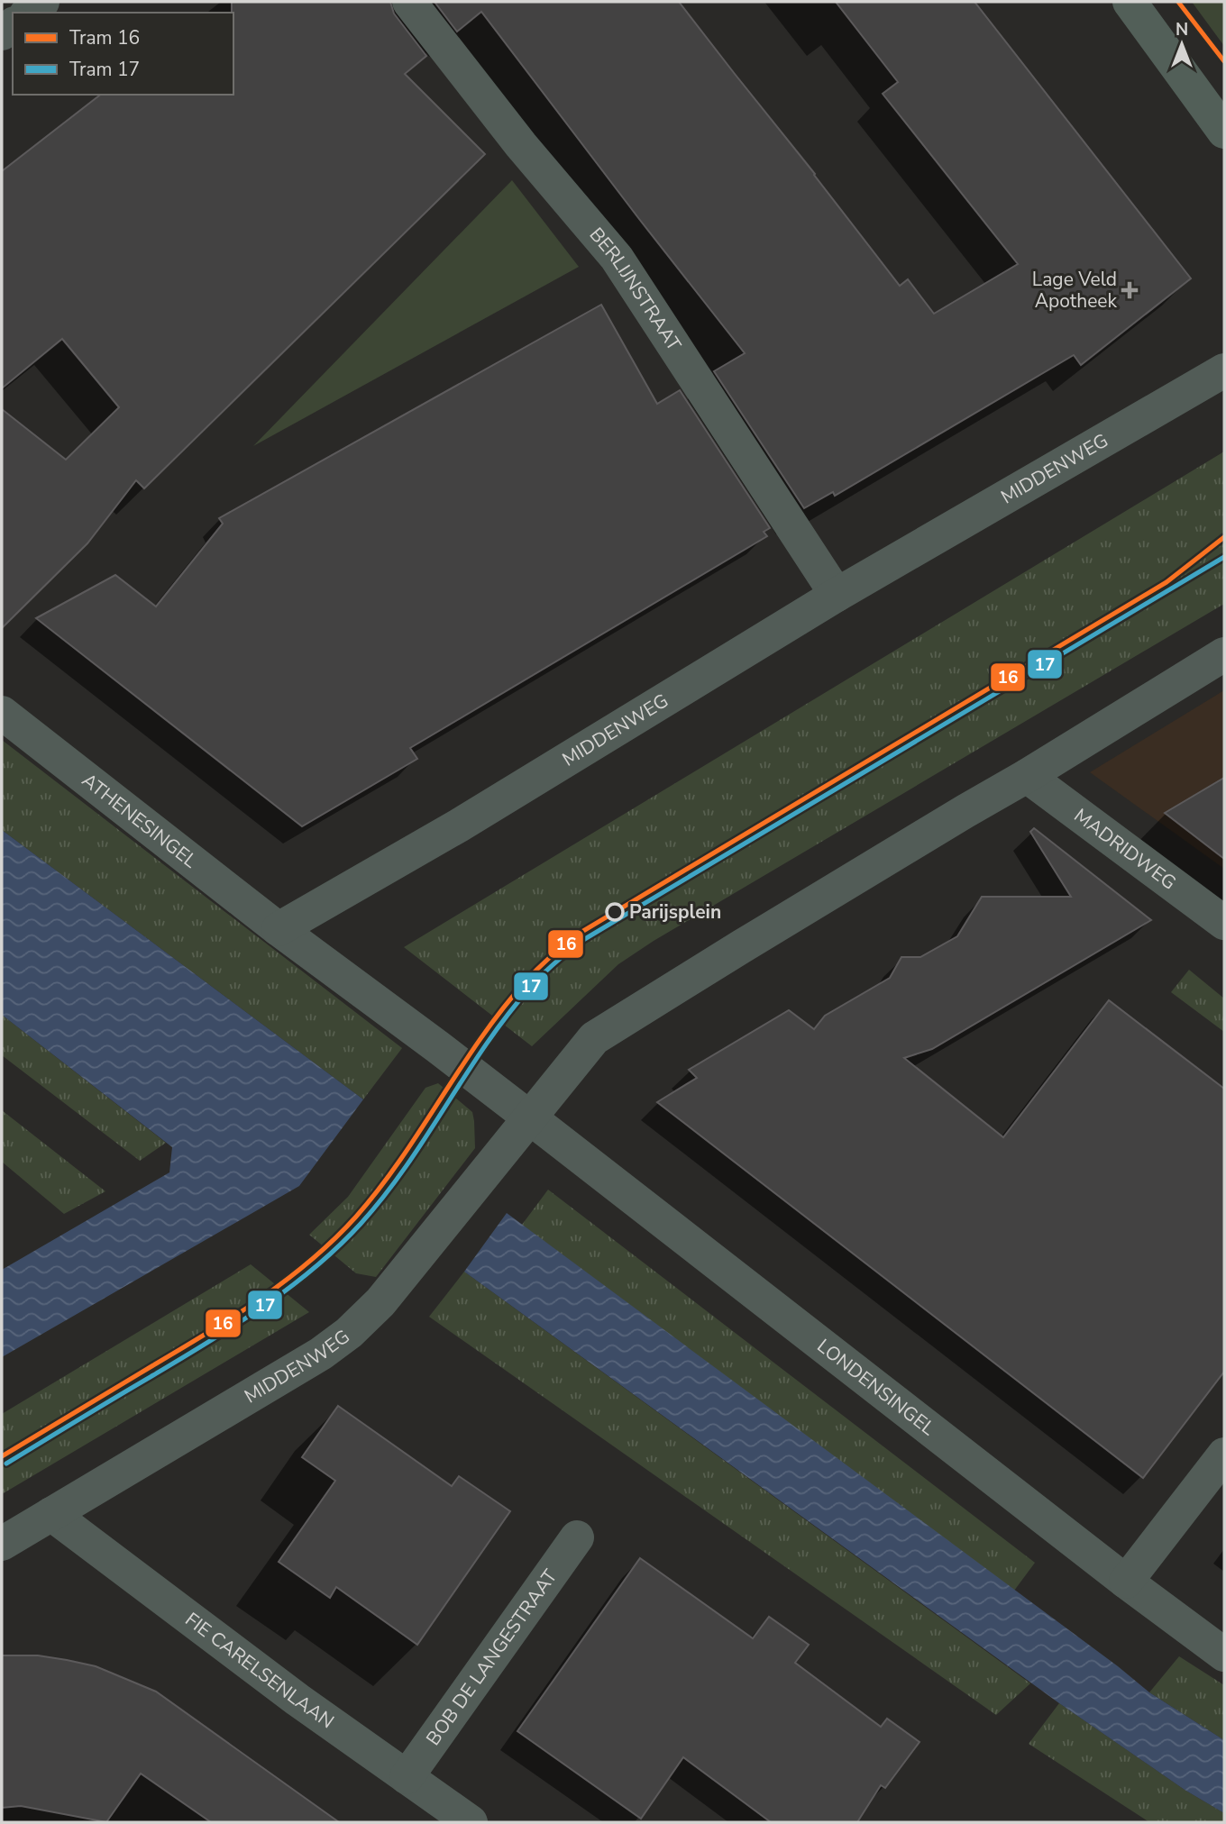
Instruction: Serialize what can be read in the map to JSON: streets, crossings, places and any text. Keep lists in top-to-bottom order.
{
  "streets": {
    "street": [
      "BERLIJNSTRAAT",
      "MIDDENWEG",
      "ATHENESINGEL",
      "MADRIDWEG",
      "LONDENSINGEL",
      "BOB DE LANGESTRAAT",
      "FIE CARELSENLAAN"
    ]
  },
  "crossings": [
    ["BERLIJNSTRAAT", "MIDDENWEG"],
    ["MIDDENWEG", "ATHENESINGEL"],
    ["MIDDENWEG", "MADRIDWEG"],
    ["MIDDENWEG", "LONDENSINGEL"],
    ["MIDDENWEG", "FIE CARELSENLAAN"],
    ["BOB DE LANGESTRAAT", "FIE CARELSENLAAN"]
  ],
  "places": {
    "health": ["Lage Veld Apotheek"],
    "other": ["Parijsplein"]
  },
  "lines": ["tram line 16", "tram line 17"],
  "legend": ["Tram 16", "Tram 17"],
  "north": "top"
}
